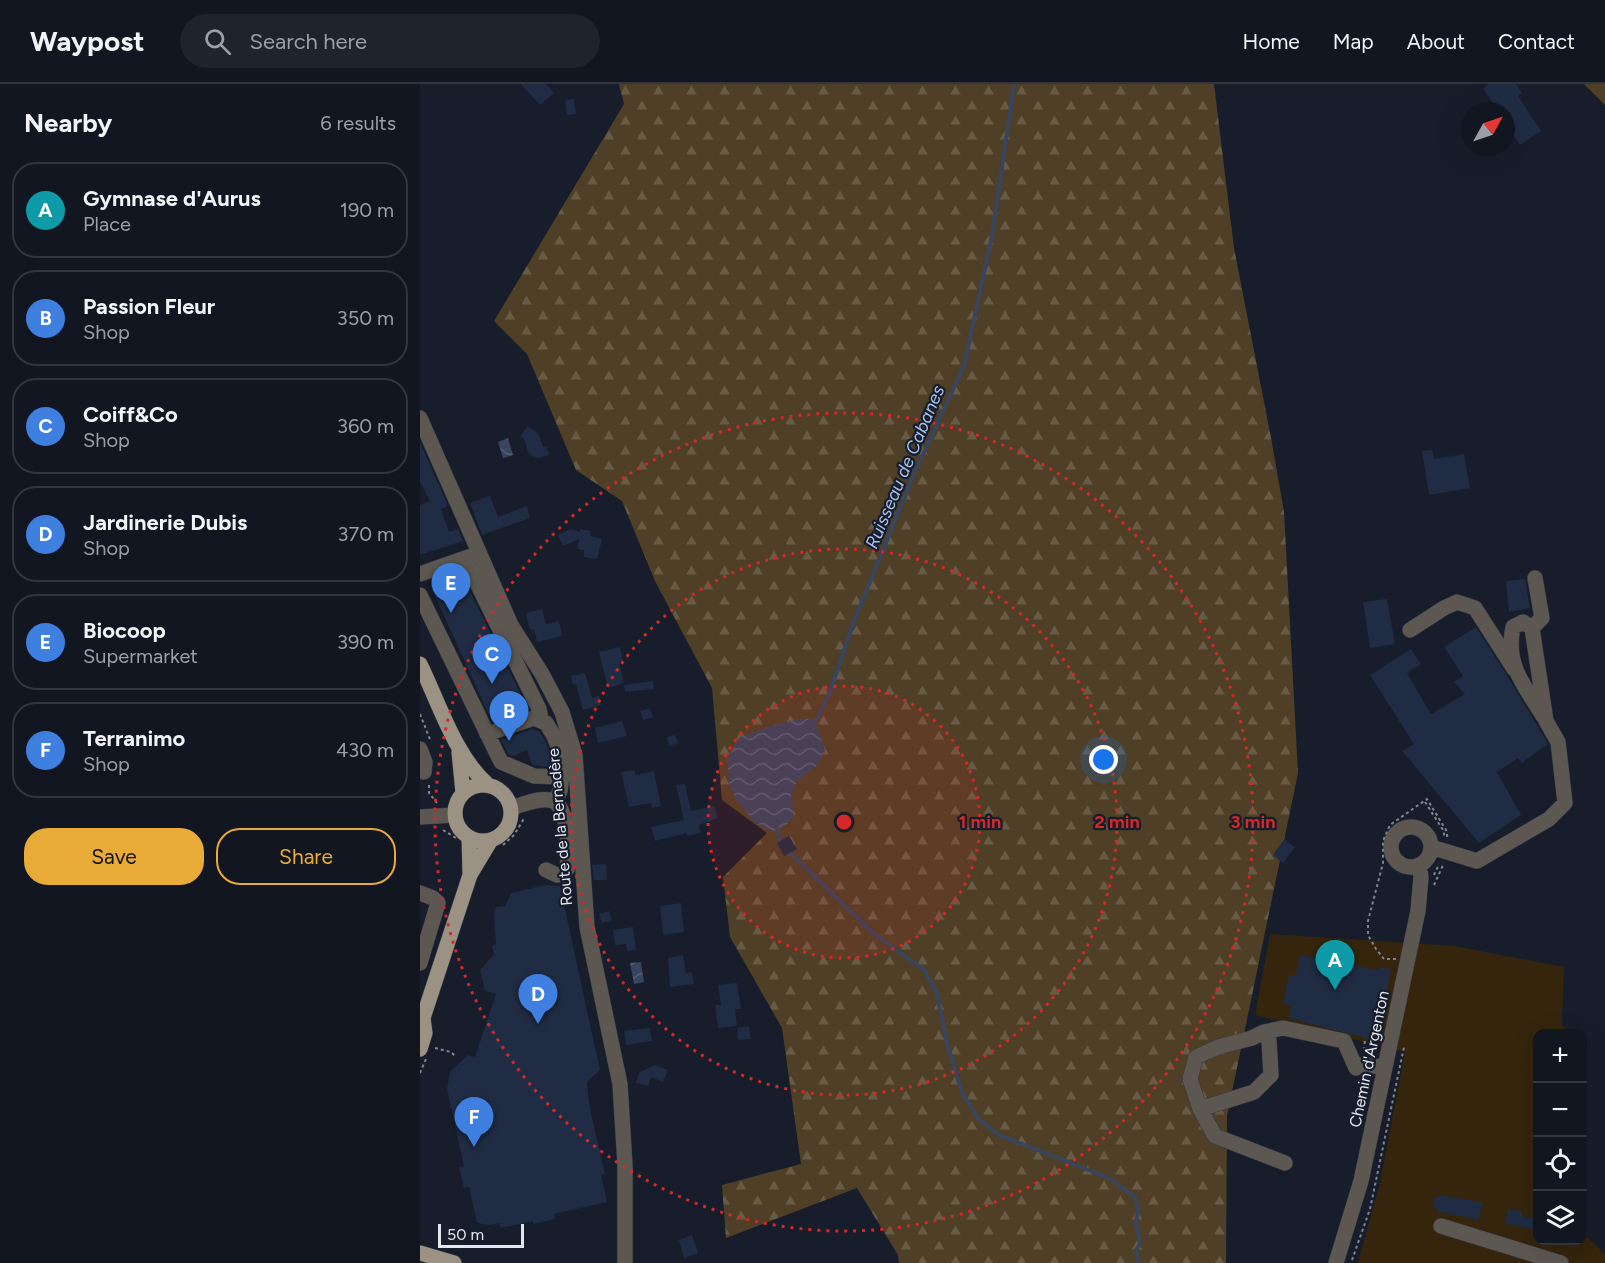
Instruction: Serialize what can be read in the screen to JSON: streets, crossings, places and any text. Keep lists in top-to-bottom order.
{
  "streets": {
    "street": ["Route de la Bernadère", "Chemin d'Argenton"]
  },
  "water": ["Ruisseau de Cabanes"],
  "scale_bar": "50 m",
  "north": "top right",
  "page": {
    "header": "Waypost",
    "search": "Search here",
    "nav": [
      "Home",
      "Map",
      "About",
      "Contact"
    ],
    "heading": ["Nearby", "6 results"],
    "list": [
      {
        "mark": "A",
        "name": "Gymnase d'Aurus",
        "note": "Place",
        "value": "190 m"
      },
      {
        "mark": "B",
        "name": "Passion Fleur",
        "note": "Shop",
        "value": "350 m"
      },
      {
        "mark": "C",
        "name": "Coiff&Co",
        "note": "Shop",
        "value": "360 m"
      },
      {
        "mark": "D",
        "name": "Jardinerie Dubis",
        "note": "Shop",
        "value": "370 m"
      },
      {
        "mark": "E",
        "name": "Biocoop",
        "note": "Supermarket",
        "value": "390 m"
      },
      {
        "mark": "F",
        "name": "Terranimo",
        "note": "Shop",
        "value": "430 m"
      }
    ],
    "pins": [
      "E",
      "C",
      "B",
      "A",
      "D",
      "F"
    ],
    "buttons": ["Save", "Share"],
    "map_buttons": ["+", "−"],
    "scale": "50 m"
  },
  "rings": ["1 min", "2 min", "3 min"]
}
